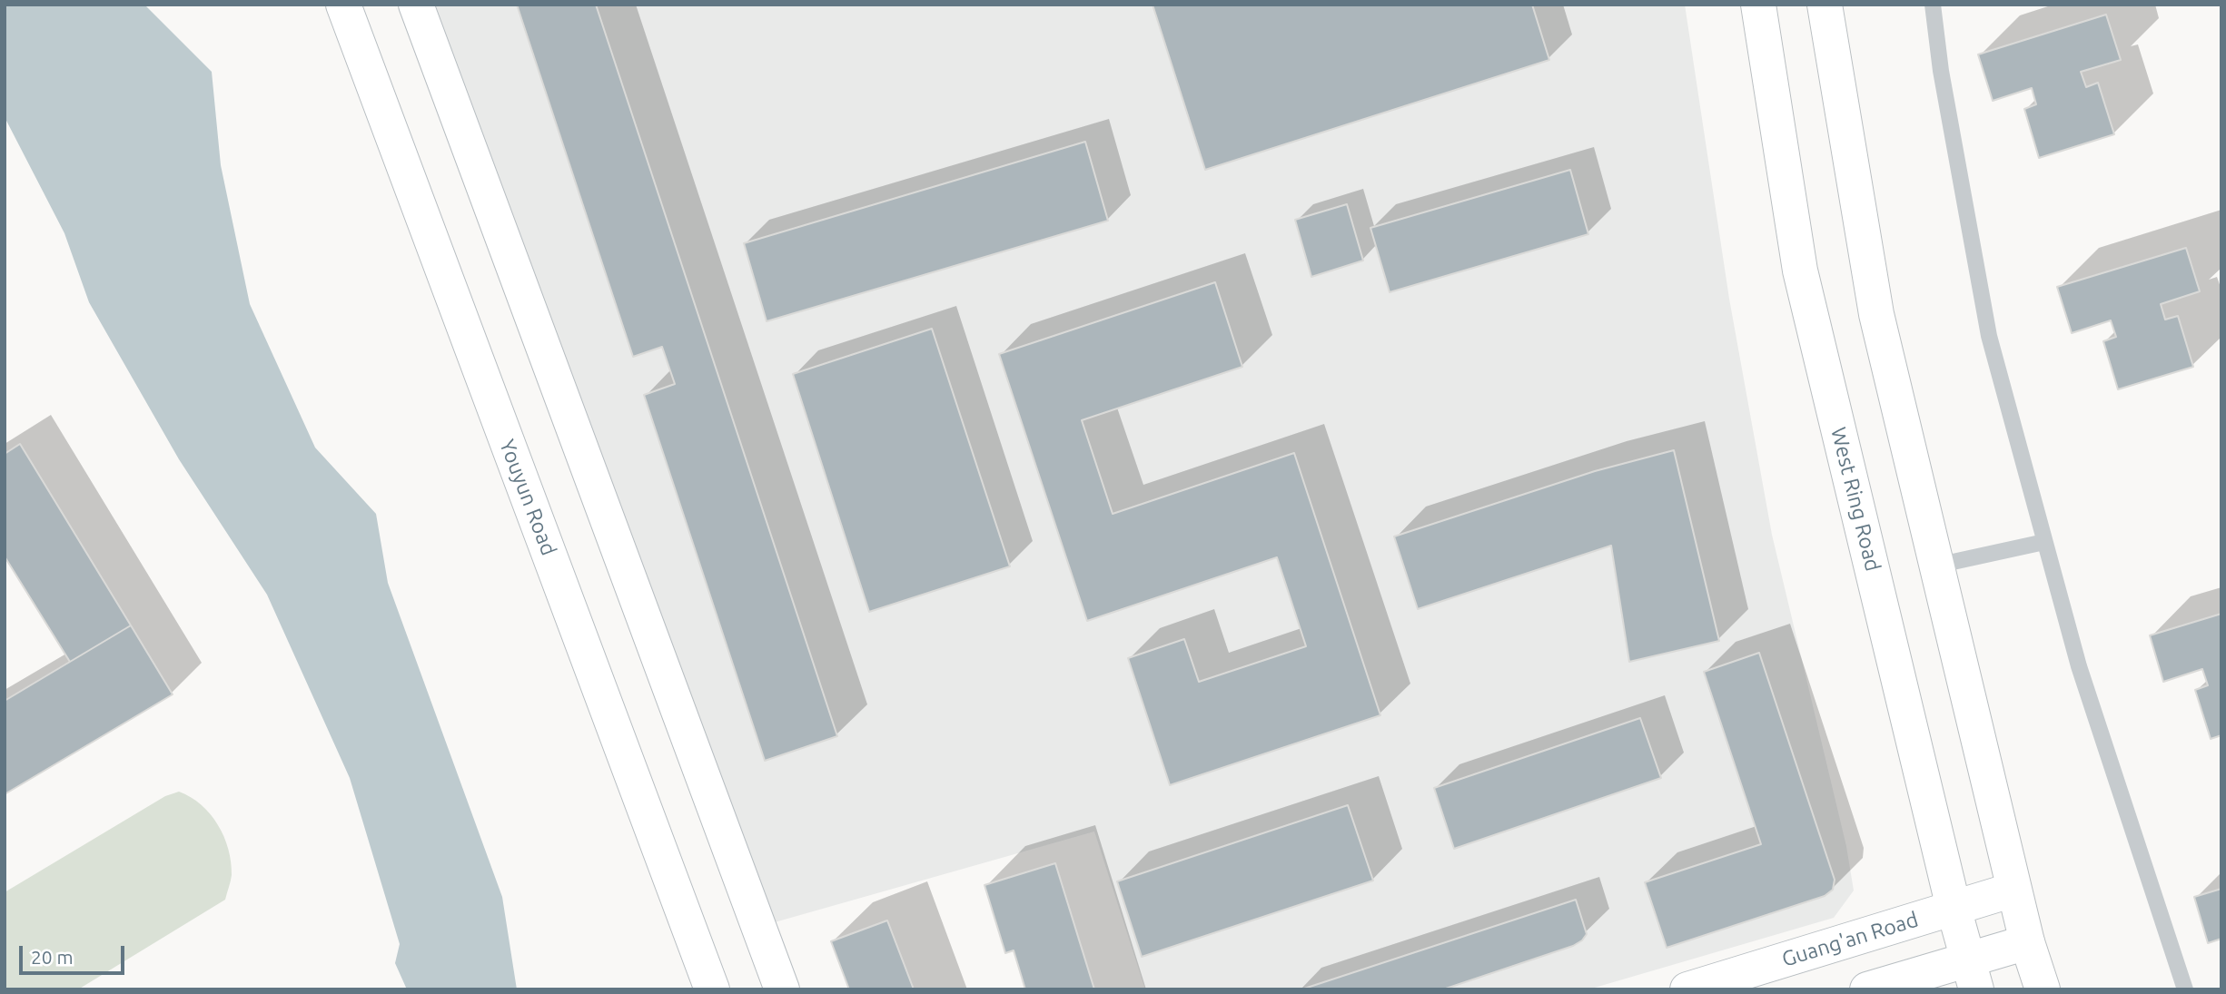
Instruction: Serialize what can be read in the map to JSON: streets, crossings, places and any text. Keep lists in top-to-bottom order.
{
  "streets": {
    "street": ["Youyun Road", "West Ring Road", "Guang'an Road"]
  },
  "crossings": [
    ["West Ring Road", "Guang'an Road"]
  ],
  "scale_bar": "20 m"
}
